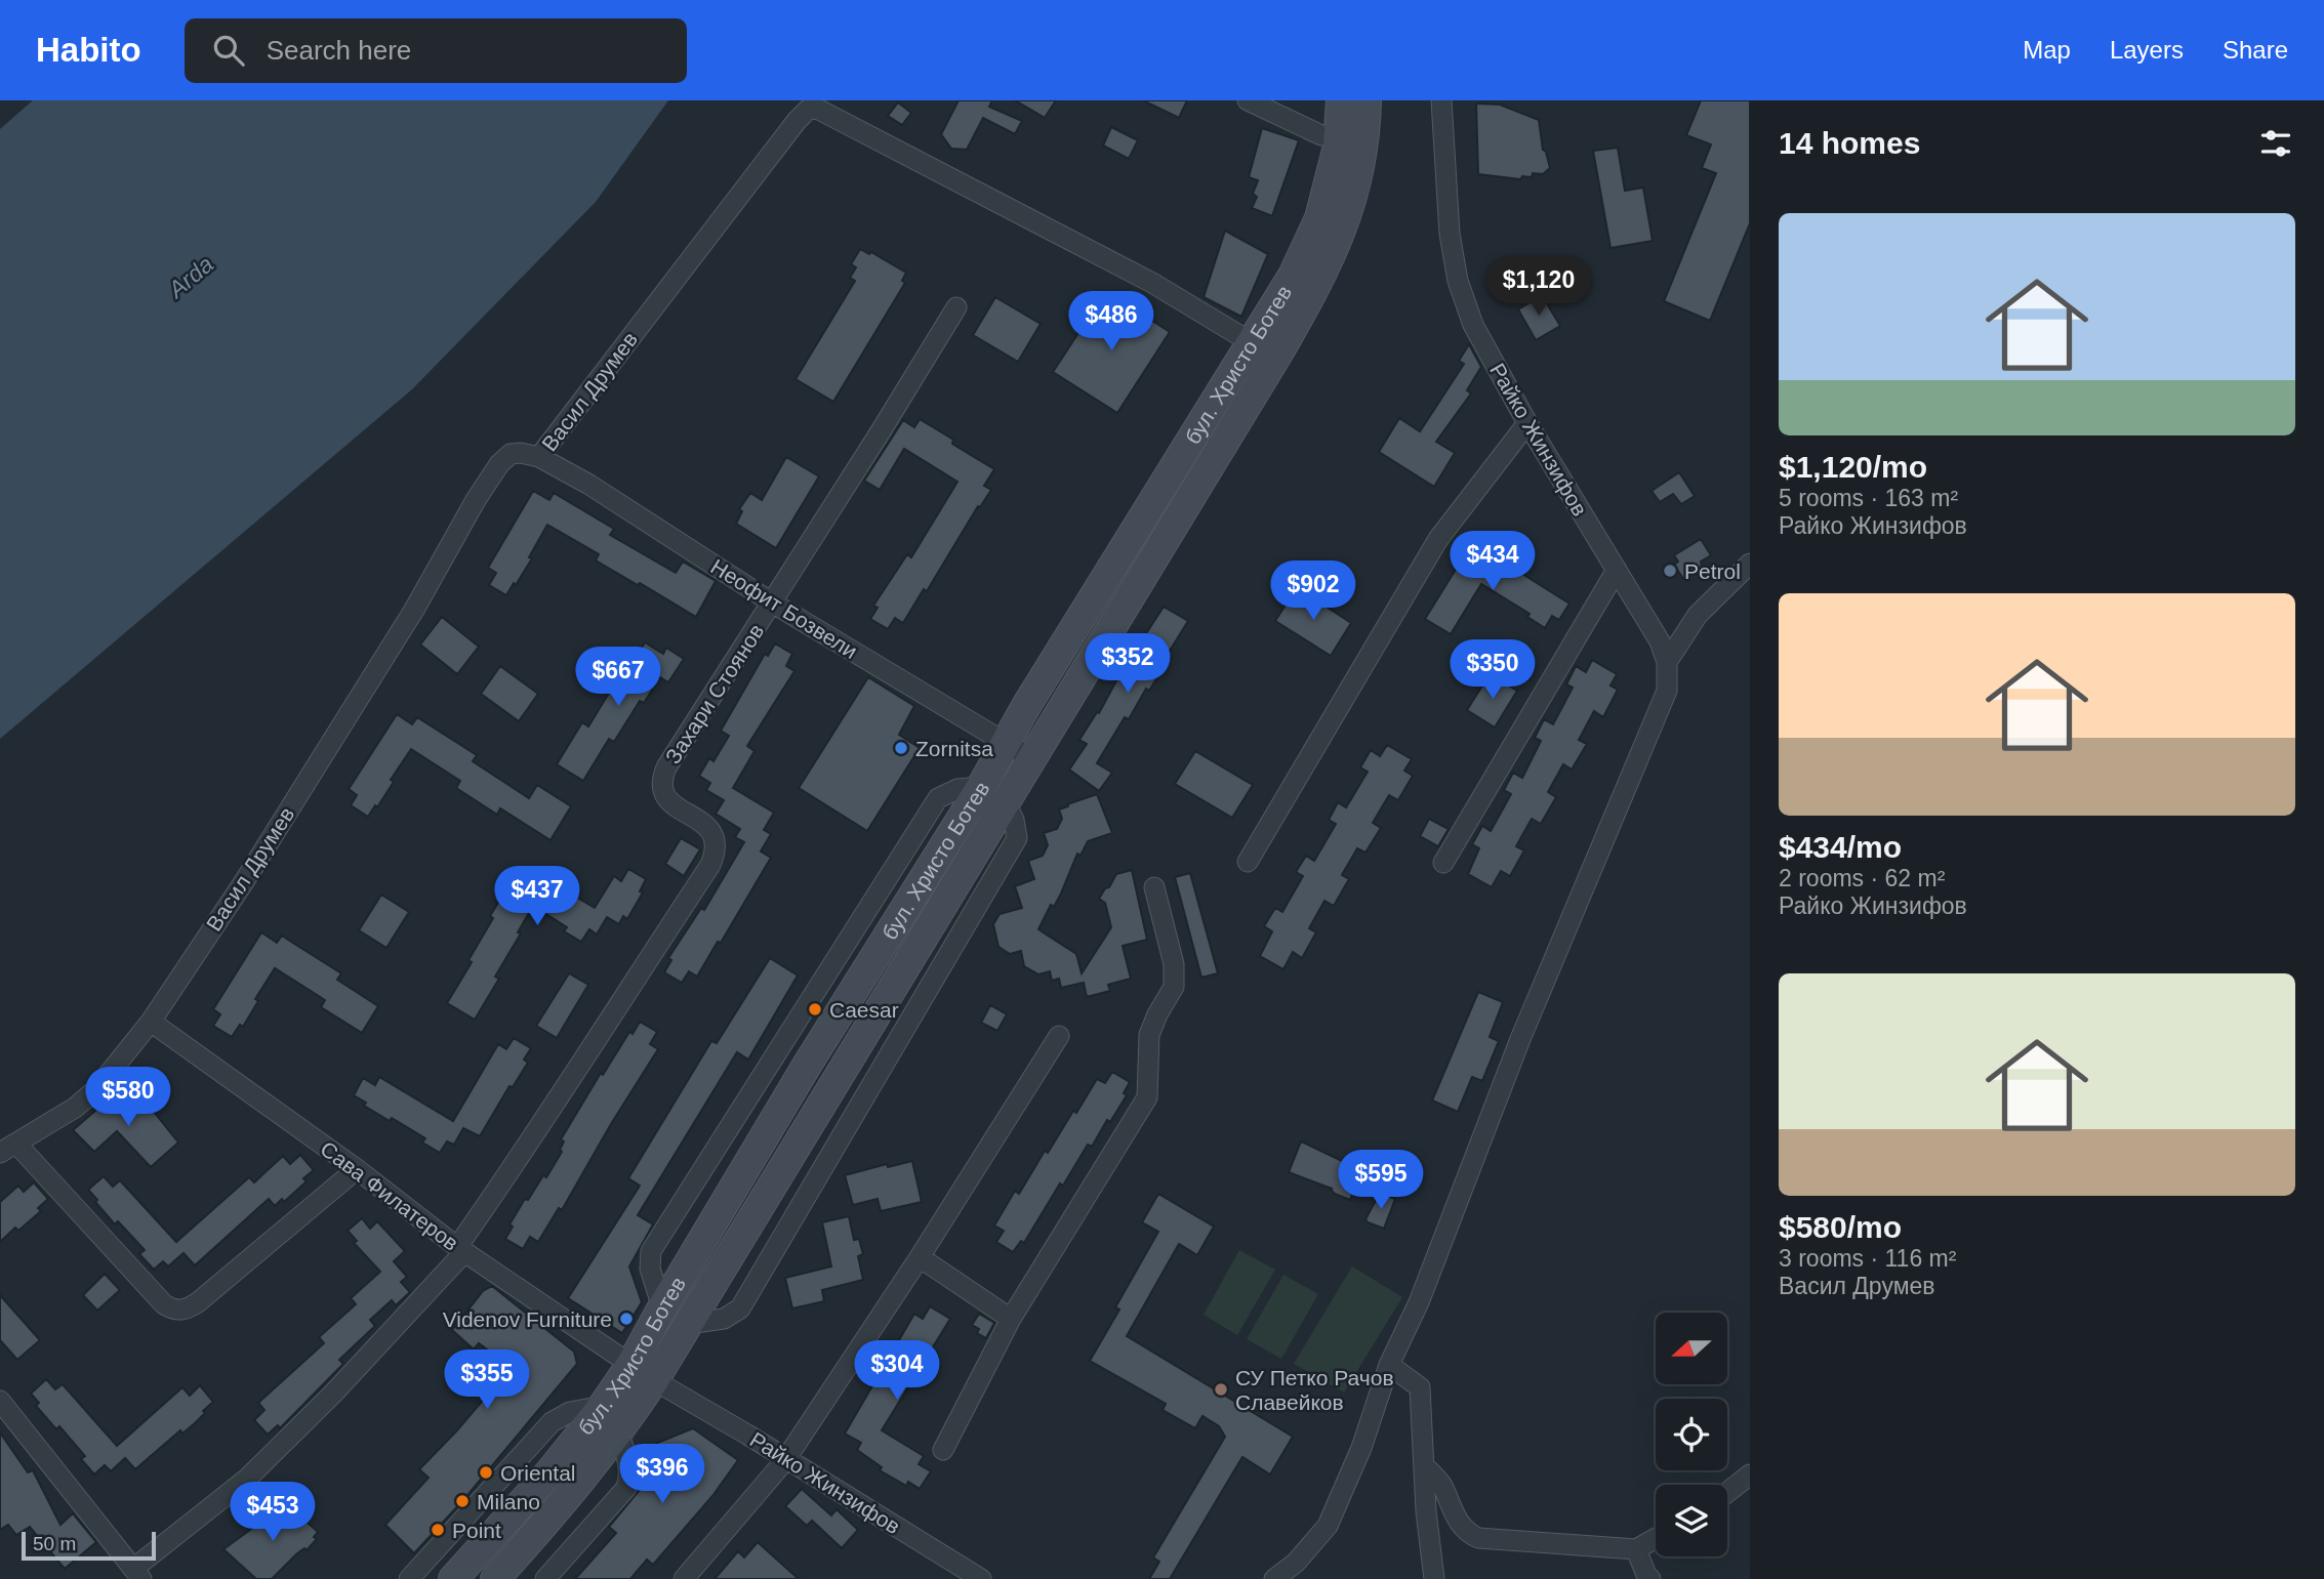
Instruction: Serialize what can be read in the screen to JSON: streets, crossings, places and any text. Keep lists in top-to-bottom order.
{
  "streets": {
    "main road": ["бул. Христо Ботев"],
    "street": [
      "Васил Друмев",
      "Райко Жинзифов",
      "Неофит Бозвели",
      "Захари Стоянов",
      "Сава Филатеров"
    ]
  },
  "crossings": [
    ["бул. Христо Ботев", "Васил Друмев"],
    ["бул. Христо Ботев", "Райко Жинзифов"],
    ["бул. Христо Ботев", "Неофит Бозвели"],
    ["бул. Христо Ботев", "Сава Филатеров"],
    ["Васил Друмев", "Неофит Бозвели"],
    ["Васил Друмев", "Сава Филатеров"],
    ["Райко Жинзифов", "Сава Филатеров"],
    ["Неофит Бозвели", "Захари Стоянов"],
    ["Захари Стоянов", "Сава Филатеров"]
  ],
  "water": ["Arda"],
  "places": [
    "Petrol",
    "Zornitsa",
    "Caesar",
    "Videnov Furniture",
    "СУ Петко Рачов Славейков",
    "Oriental",
    "Milano",
    "Point"
  ],
  "scale_bar": "50 m",
  "north": "left",
  "page": {
    "header": "Habito",
    "search": "Search here",
    "nav": ["Map", "Layers", "Share"],
    "heading": "14 homes",
    "list": [
      {
        "name": "$1,120/mo",
        "note": "5 rooms · 163 m² · Райко Жинзифов"
      },
      {
        "name": "$434/mo",
        "note": "2 rooms · 62 m² · Райко Жинзифов"
      },
      {
        "name": "$580/mo",
        "note": "3 rooms · 116 m² · Васил Друмев"
      }
    ],
    "price": [
      "$1,120",
      "$486",
      "$434",
      "$902",
      "$352",
      "$350",
      "$667",
      "$437",
      "$580",
      "$595",
      "$304",
      "$355",
      "$396",
      "$453"
    ],
    "scale": "50 m"
  }
}
